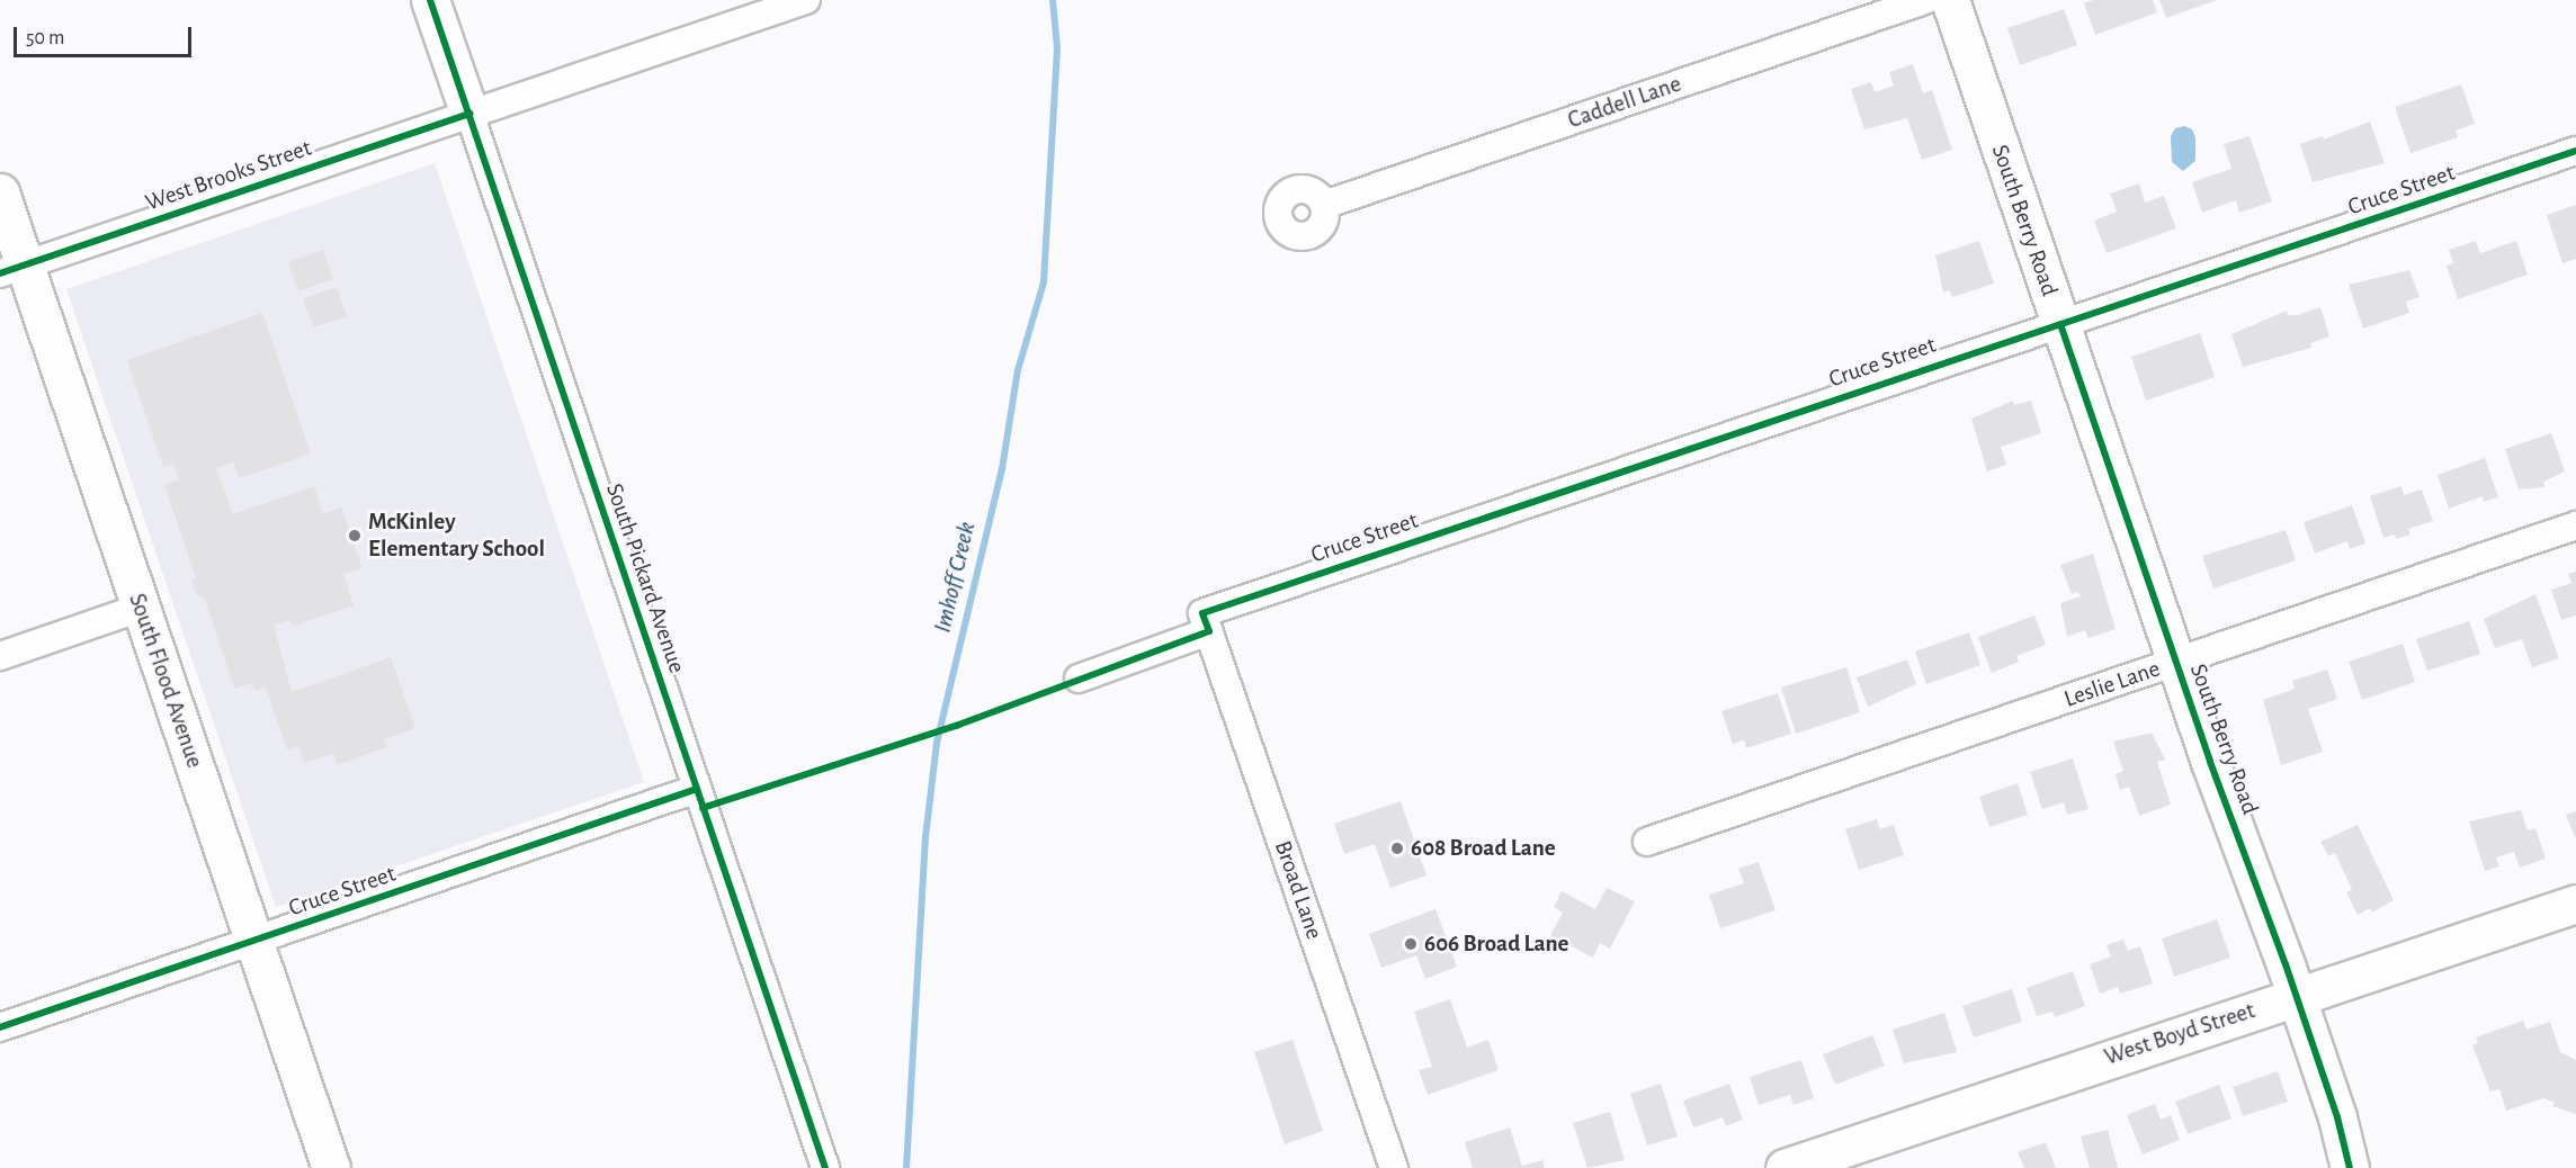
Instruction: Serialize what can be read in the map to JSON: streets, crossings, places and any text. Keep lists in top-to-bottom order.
{
  "streets": {
    "street": [
      "Caddell Lane",
      "West Brooks Street",
      "Cruce Street",
      "South Berry Road",
      "South Pickard Avenue",
      "South Flood Avenue",
      "Leslie Lane",
      "Broad Lane",
      "West Boyd Street"
    ]
  },
  "crossings": [
    ["West Brooks Street", "South Pickard Avenue"],
    ["West Brooks Street", "South Flood Avenue"],
    ["Cruce Street", "South Berry Road"],
    ["Cruce Street", "South Pickard Avenue"],
    ["Cruce Street", "South Flood Avenue"],
    ["Cruce Street", "Broad Lane"],
    ["South Berry Road", "Leslie Lane"],
    ["South Berry Road", "West Boyd Street"]
  ],
  "water": ["Imhoff Creek"],
  "places": ["McKinley Elementary School", "608 Broad Lane", "606 Broad Lane"],
  "scale_bar": "50 m"
}
